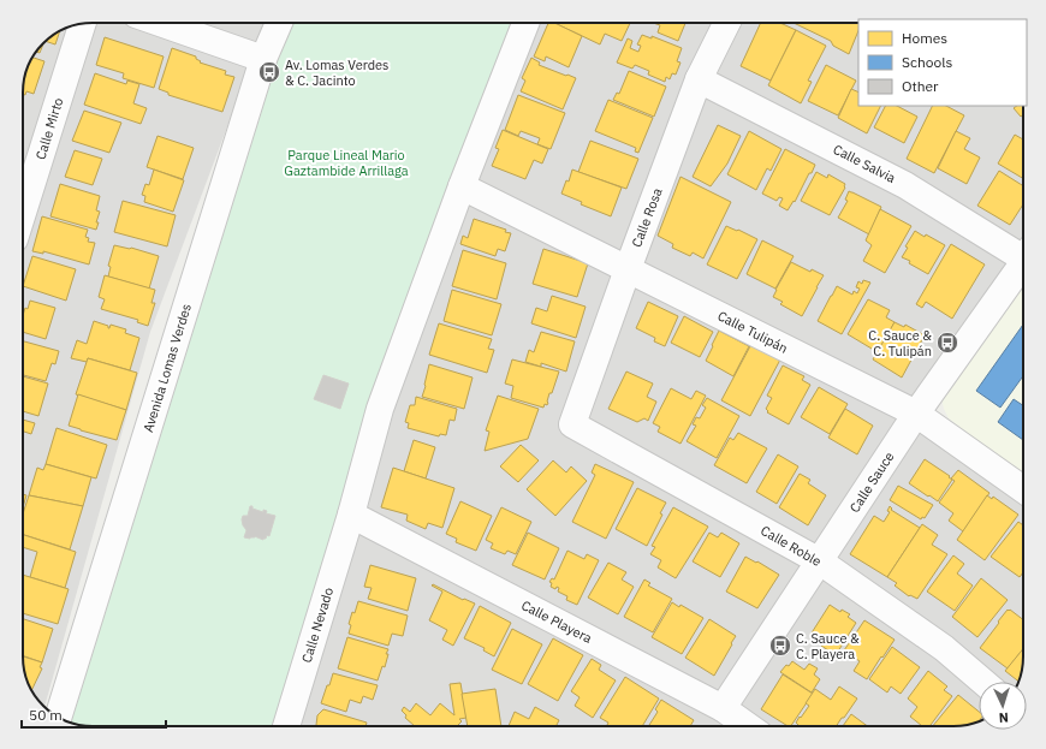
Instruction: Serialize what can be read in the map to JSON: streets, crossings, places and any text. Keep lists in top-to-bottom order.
{
  "streets": {
    "street": [
      "Calle Mirto",
      "Calle Salvia",
      "Calle Rosa",
      "Calle Tulipán",
      "Avenida Lomas Verdes",
      "Calle Sauce",
      "Calle Roble",
      "Calle Playera",
      "Calle Nevado"
    ]
  },
  "crossings": [
    ["Calle Salvia", "Calle Rosa"],
    ["Calle Rosa", "Calle Tulipán"],
    ["Calle Rosa", "Calle Roble"],
    ["Calle Tulipán", "Calle Sauce"],
    ["Calle Tulipán", "Calle Nevado"],
    ["Calle Sauce", "Calle Roble"],
    ["Calle Sauce", "Calle Playera"],
    ["Calle Playera", "Calle Nevado"]
  ],
  "parks": ["Parque Lineal Mario Gaztambide Arrillaga"],
  "places": {
    "bus stop": ["Av. Lomas Verdes & C. Jacinto", "C. Sauce & C. Tulipán", "C. Sauce & C. Playera"]
  },
  "legend": ["Homes", "Schools", "Other"],
  "scale_bar": "50 m",
  "north": "bottom"
}
